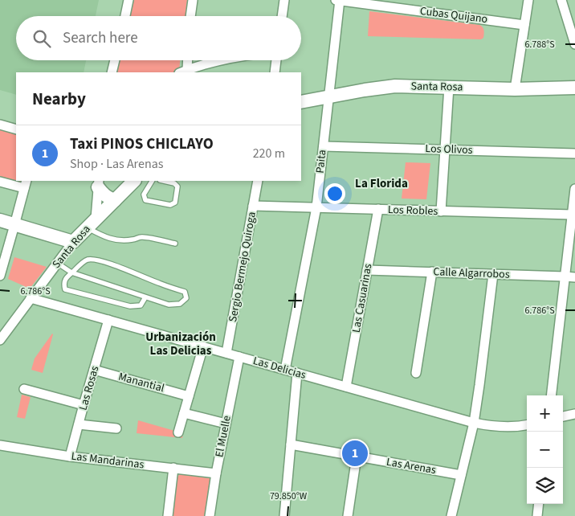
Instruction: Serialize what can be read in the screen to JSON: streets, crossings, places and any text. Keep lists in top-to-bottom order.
{
  "streets": {
    "street": [
      "Cubas Quijano",
      "Santa Rosa",
      "Los Olivos",
      "Paita",
      "Los Robles",
      "Sergio Bermejo Quiroga",
      "Calle Algarrobos",
      "Las Casuarinas",
      "Las Delicias",
      "Manantial",
      "Las Rosas",
      "El Muelle",
      "Las Mandarinas",
      "Las Arenas"
    ]
  },
  "crossings": [
    ["Cubas Quijano", "Paita"],
    ["Santa Rosa", "Paita"],
    ["Santa Rosa", "Las Delicias"],
    ["Los Olivos", "Paita"],
    ["Paita", "Los Robles"],
    ["Paita", "Las Delicias"],
    ["Los Robles", "Sergio Bermejo Quiroga"],
    ["Los Robles", "Las Casuarinas"],
    ["Sergio Bermejo Quiroga", "Las Delicias"],
    ["Calle Algarrobos", "Las Casuarinas"],
    ["Las Casuarinas", "Las Delicias"],
    ["Las Delicias", "Las Rosas"],
    ["Las Delicias", "El Muelle"],
    ["Manantial", "Las Rosas"],
    ["Las Rosas", "Las Mandarinas"],
    ["El Muelle", "Las Mandarinas"]
  ],
  "districts": ["La Florida", "Urbanización Las Delicias"],
  "page": {
    "search": "Search here",
    "heading": "Nearby",
    "list": [
      {
        "mark": "1",
        "name": "Taxi PINOS CHICLAYO",
        "note": "Shop · Las Arenas",
        "value": "220 m"
      }
    ],
    "map_buttons": ["+", "−"],
    "pins": "1"
  },
  "coordinates": ["6.788°S", "6.786°S", "79.850°W"]
}
